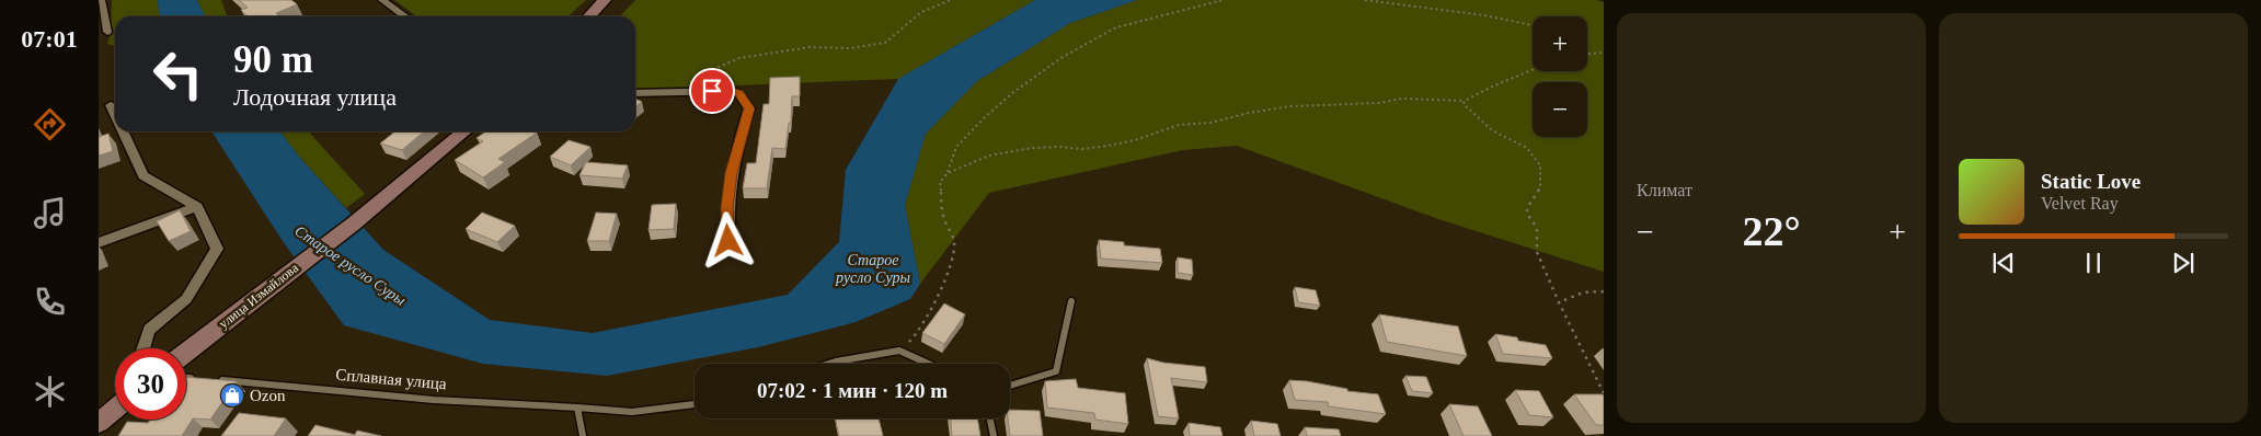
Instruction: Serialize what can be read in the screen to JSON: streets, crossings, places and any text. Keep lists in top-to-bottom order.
{
  "streets": {
    "main road": ["улица Измайлова"],
    "lane": ["Сплавная улица"]
  },
  "water": ["Старое русло Суры"],
  "places": {
    "shop": ["Ozon"]
  },
  "page": {
    "tabs": "07:01",
    "tile": "Климат",
    "map_buttons": ["+", "−"],
    "turn": ["90 m", "Лодочная улица"],
    "song": ["Static Love", "Velvet Ray"],
    "heat": ["−", "22°", "+"],
    "limit": "30",
    "trip": "07:02 · 1 мин · 120 m"
  }
}
